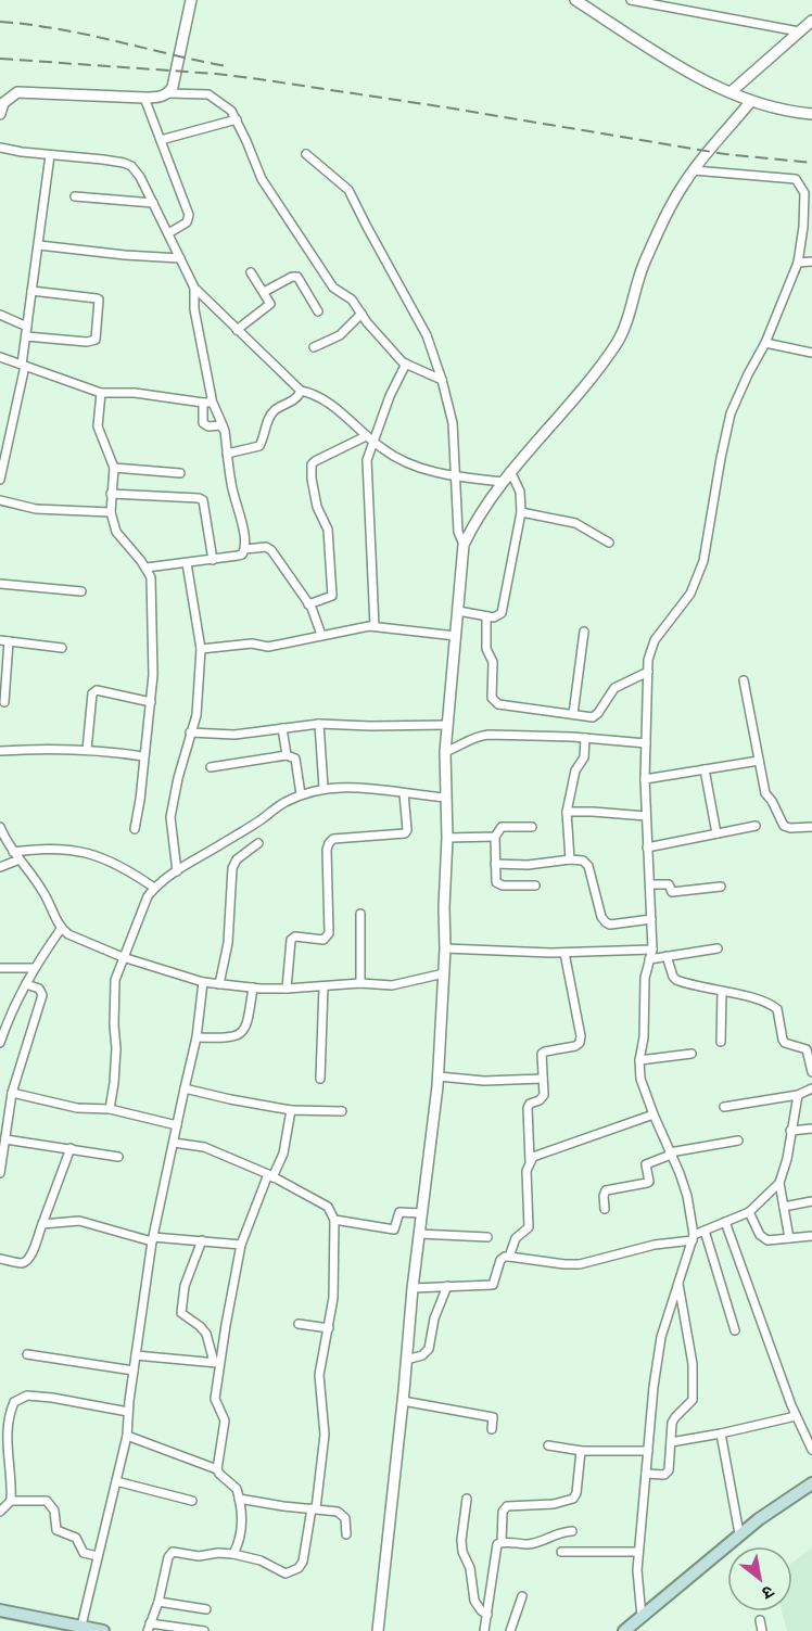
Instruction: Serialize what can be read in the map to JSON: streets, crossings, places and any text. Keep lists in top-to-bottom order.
{
  "north": "bottom right"
}
